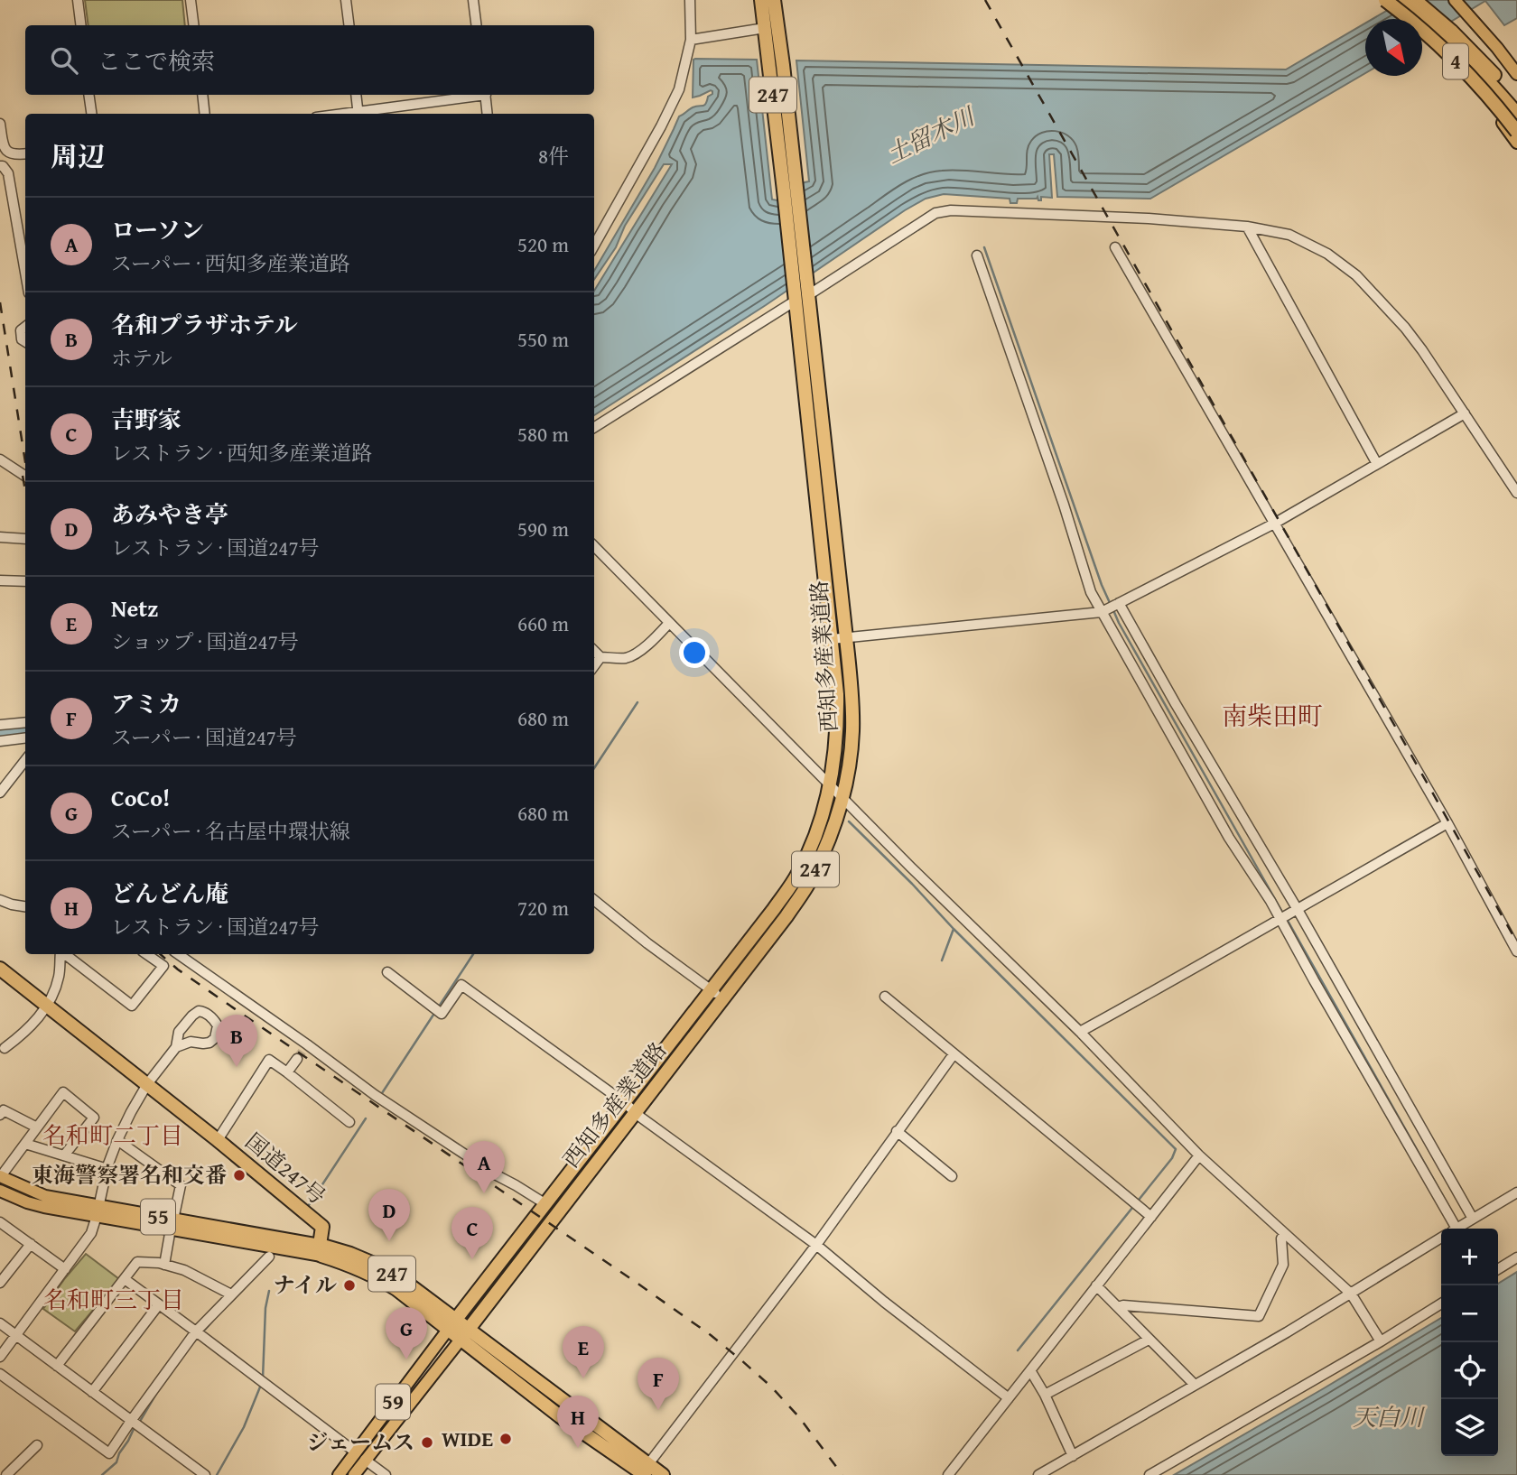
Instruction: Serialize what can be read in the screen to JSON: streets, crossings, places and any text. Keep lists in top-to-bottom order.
{
  "streets": {
    "highway": [
      "4",
      "247",
      "西知多産業道路",
      "国道247号"
    ],
    "main road": ["55", "59"]
  },
  "crossings": [
    ["247", "西知多産業道路"],
    ["247", "国道247号"],
    ["247", "55"],
    ["247", "59"],
    ["西知多産業道路", "59"],
    ["国道247号", "55"]
  ],
  "districts": ["南柴田町", "名和町二丁目", "名和町三丁目"],
  "water": ["土留木川", "天白川"],
  "places": [
    "東海警察署名和交番",
    "ナイル",
    "WIDE",
    "ジェームス"
  ],
  "north": "bottom right",
  "page": {
    "search": "ここで検索",
    "heading": ["周辺", "8件"],
    "list": [
      {
        "mark": "A",
        "name": "ローソン",
        "note": "スーパー · 西知多産業道路",
        "value": "520 m"
      },
      {
        "mark": "B",
        "name": "名和プラザホテル",
        "note": "ホテル",
        "value": "550 m"
      },
      {
        "mark": "C",
        "name": "吉野家",
        "note": "レストラン · 西知多産業道路",
        "value": "580 m"
      },
      {
        "mark": "D",
        "name": "あみやき亭",
        "note": "レストラン · 国道247号",
        "value": "590 m"
      },
      {
        "mark": "E",
        "name": "Netz",
        "note": "ショップ · 国道247号",
        "value": "660 m"
      },
      {
        "mark": "F",
        "name": "アミカ",
        "note": "スーパー · 国道247号",
        "value": "680 m"
      },
      {
        "mark": "G",
        "name": "CoCo!",
        "note": "スーパー · 名古屋中環状線",
        "value": "680 m"
      },
      {
        "mark": "H",
        "name": "どんどん庵",
        "note": "レストラン · 国道247号",
        "value": "720 m"
      }
    ],
    "pins": [
      "B",
      "A",
      "D",
      "C",
      "G",
      "E",
      "F",
      "H"
    ],
    "map_buttons": ["+", "−"]
  }
}
